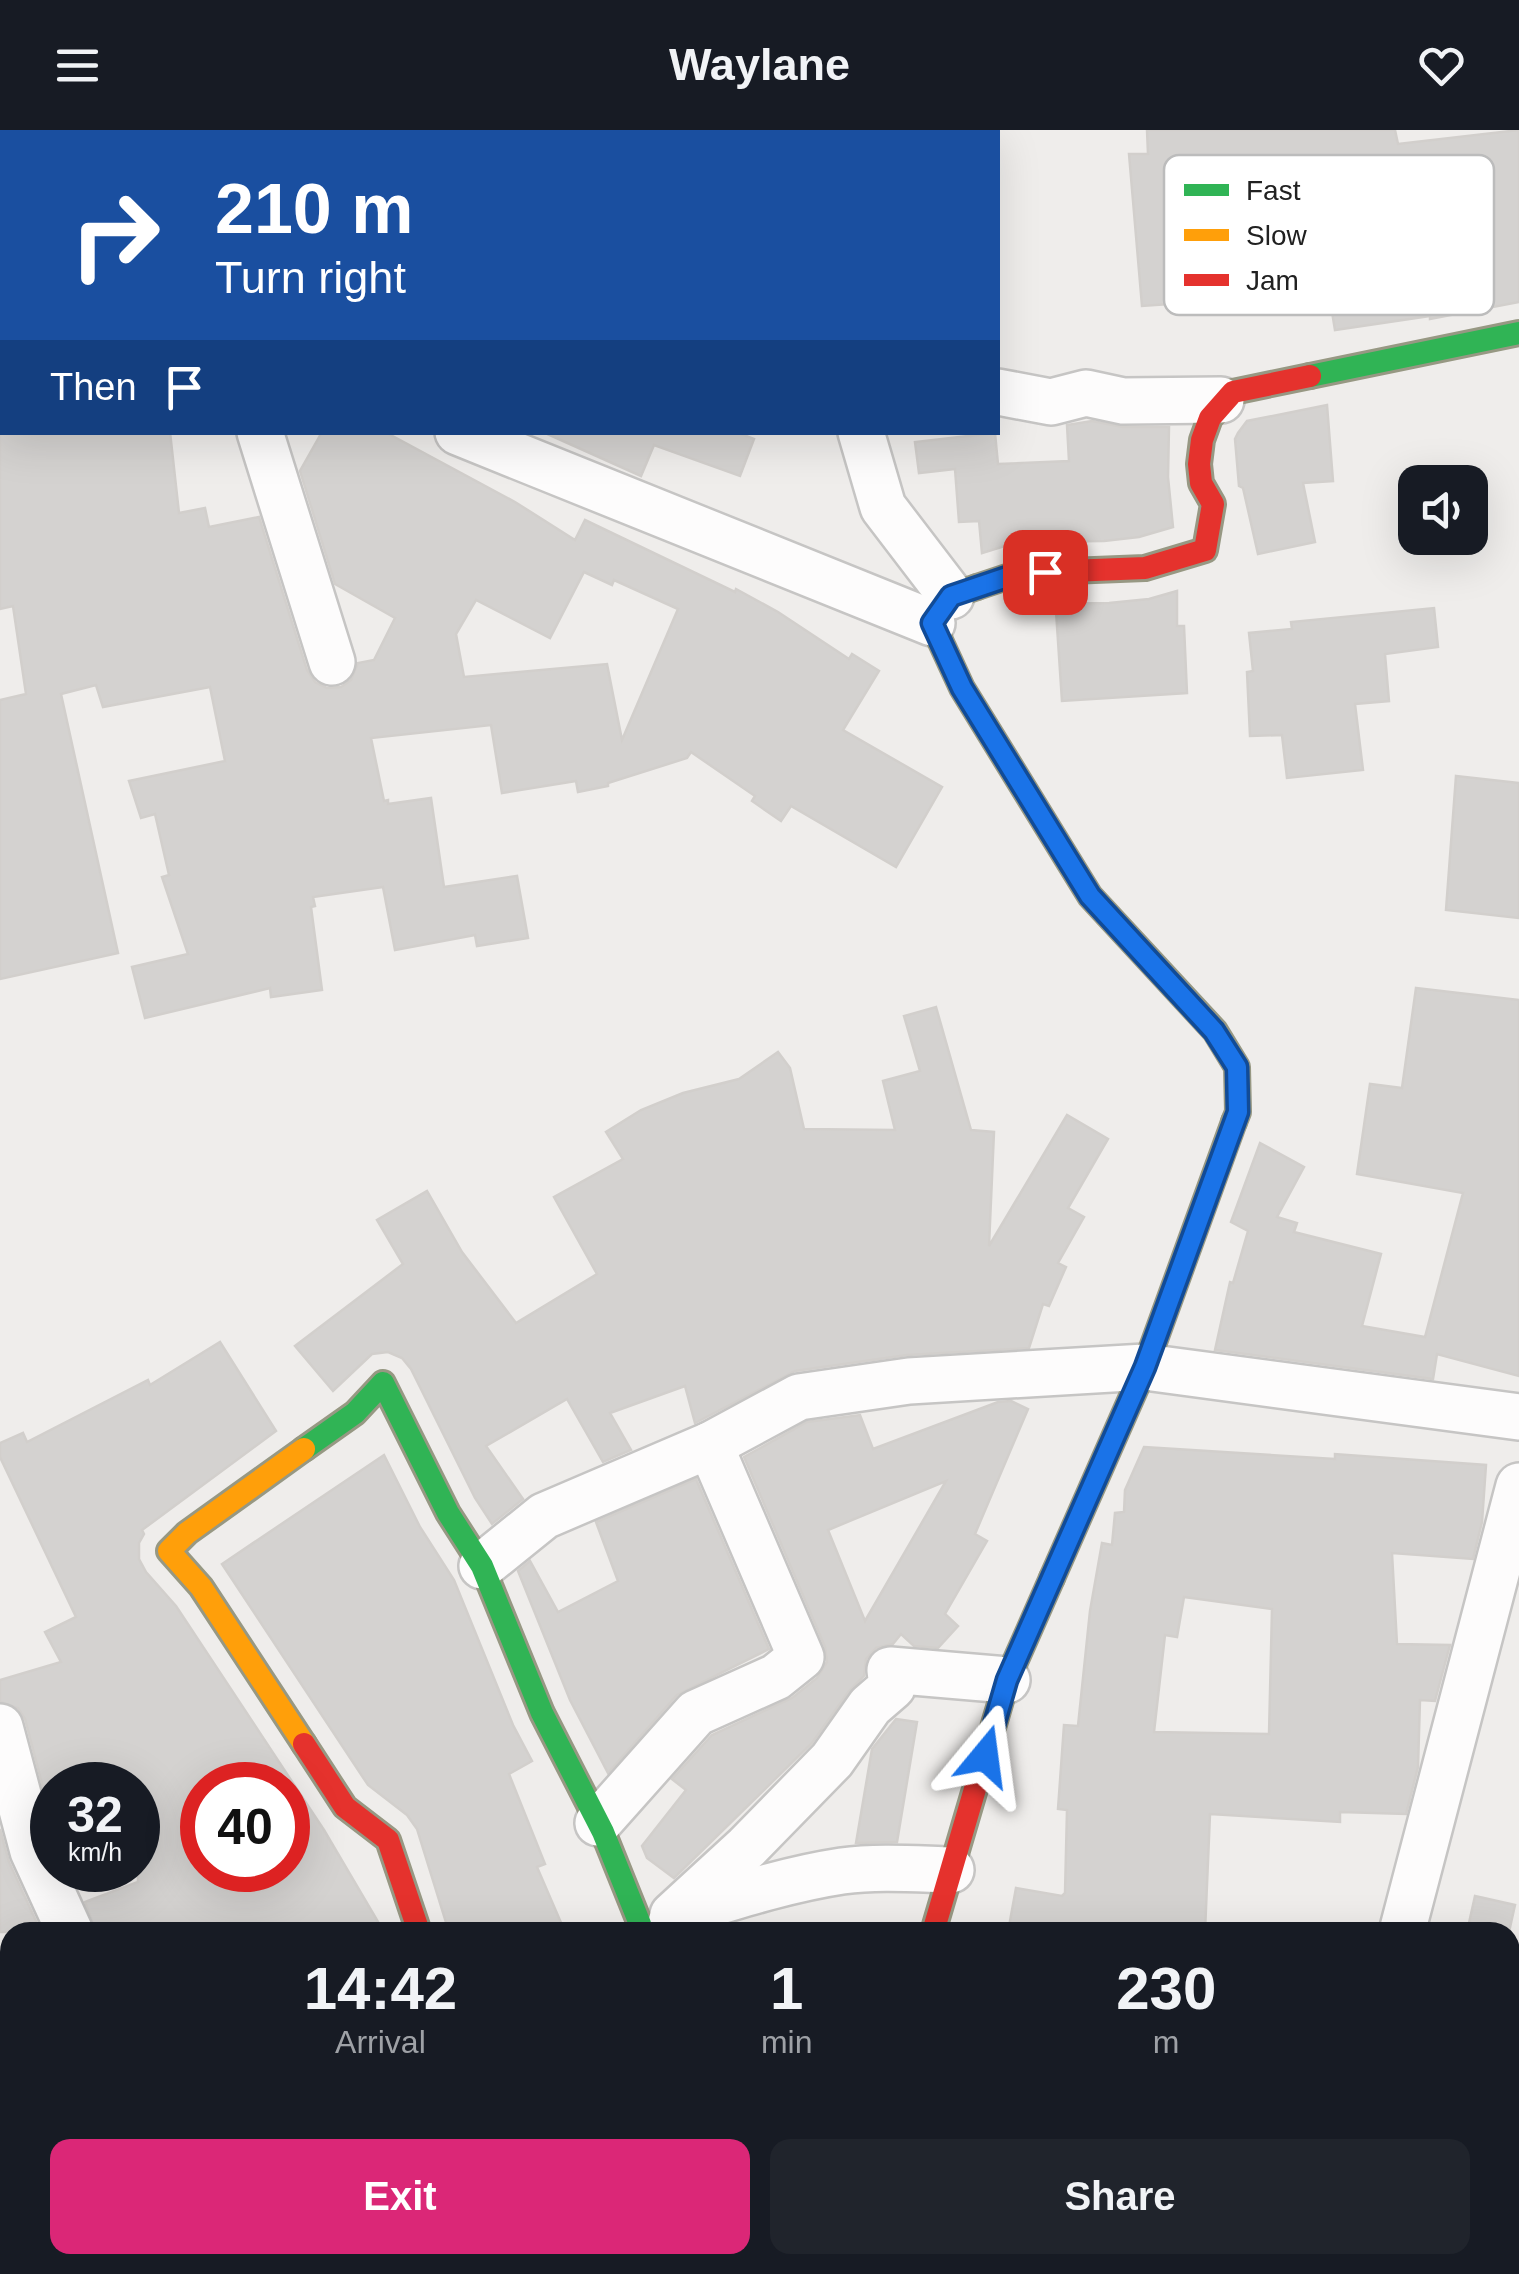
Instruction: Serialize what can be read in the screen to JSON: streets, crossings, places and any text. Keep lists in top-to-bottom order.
{
  "legend": ["Fast", "Slow", "Jam"],
  "page": {
    "header": "Waylane",
    "turn": ["210 m", "Turn right"],
    "then": "Then",
    "speed": "32 km/h",
    "limit": "40",
    "eta": [
      "14:42",
      "Arrival",
      "1",
      "min",
      "230",
      "m"
    ],
    "buttons": ["Exit", "Share"]
  }
}
